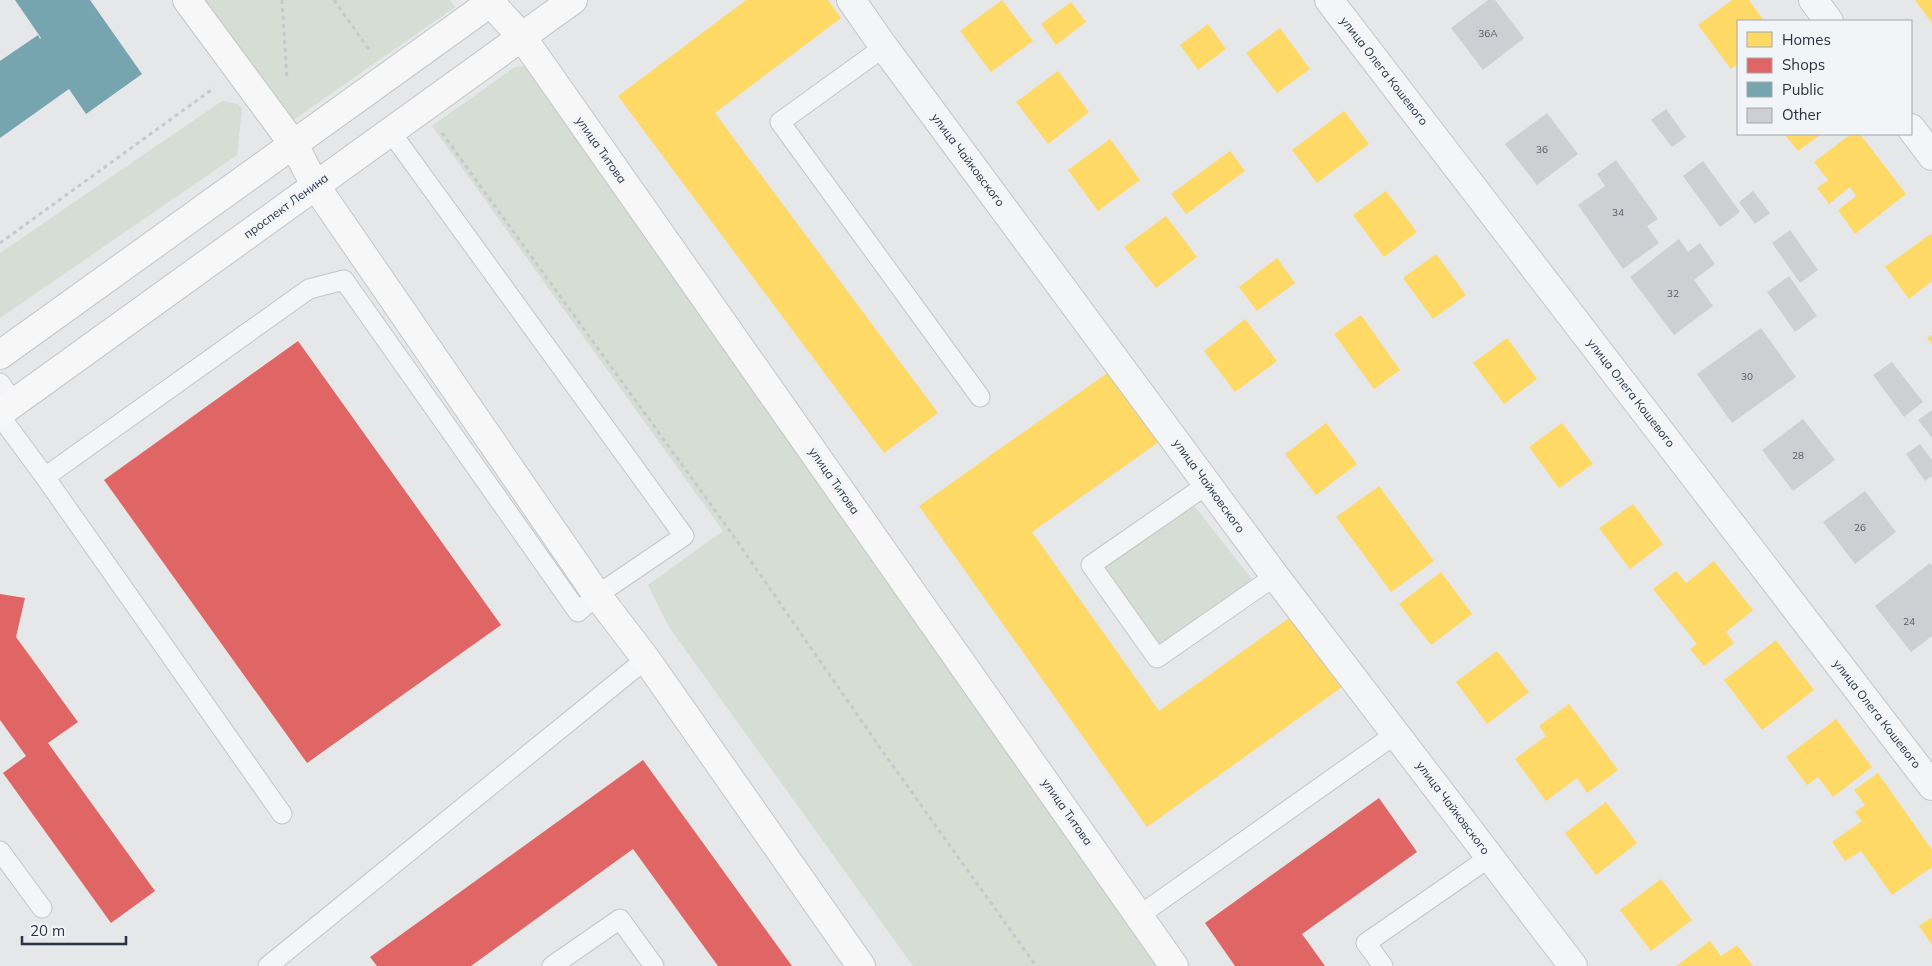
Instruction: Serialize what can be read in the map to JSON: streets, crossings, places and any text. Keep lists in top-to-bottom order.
{
  "streets": {
    "street": [
      "улица Олега Кошевого",
      "улица Титова",
      "улица Чайковского",
      "проспект Ленина"
    ]
  },
  "crossings": [
    ["улица Титова", "проспект Ленина"]
  ],
  "house_numbers": [
    "36А",
    "36",
    "34",
    "32",
    "30",
    "28",
    "26",
    "24"
  ],
  "legend": [
    "Homes",
    "Shops",
    "Public",
    "Other"
  ],
  "scale_bar": "20 m"
}
